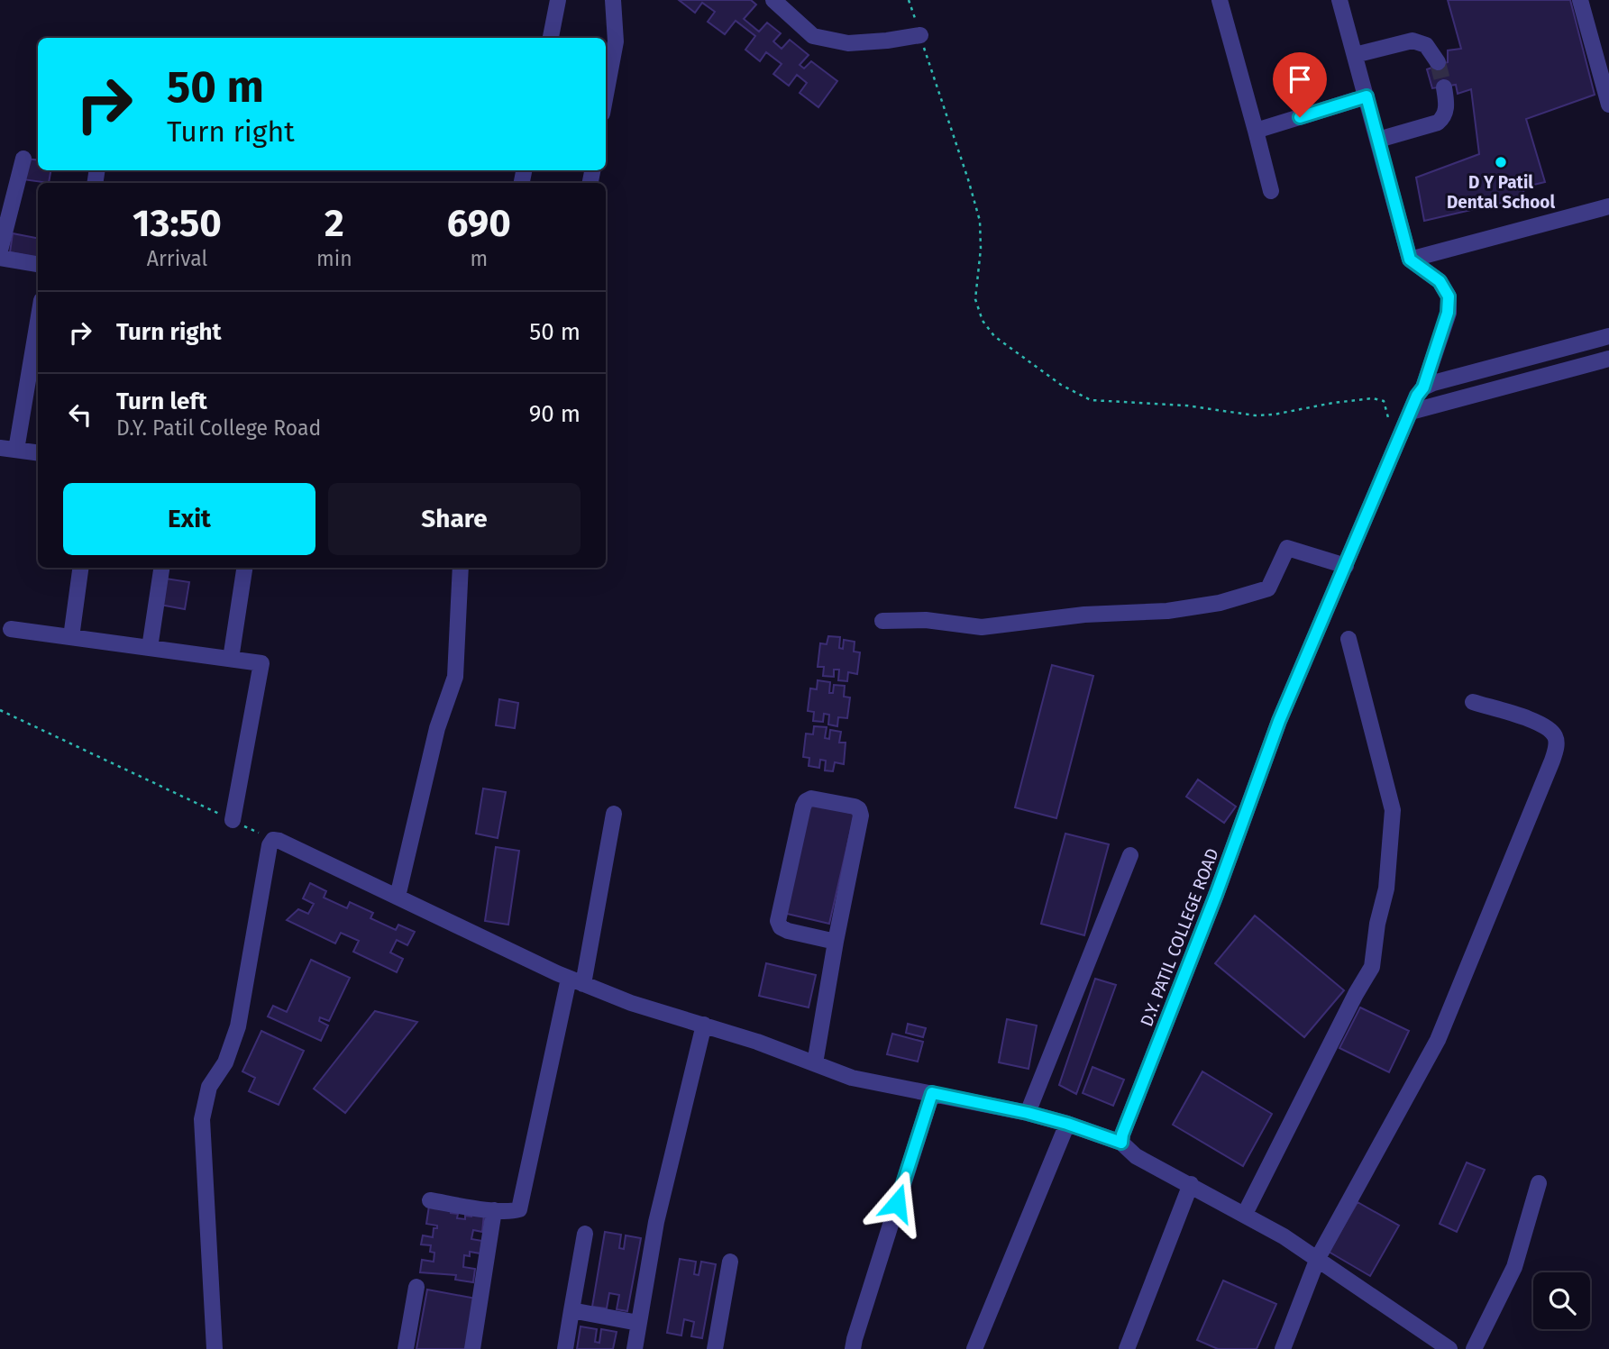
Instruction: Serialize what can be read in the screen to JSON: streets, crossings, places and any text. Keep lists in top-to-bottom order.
{
  "streets": {
    "street": ["D.Y. PATIL COLLEGE ROAD"]
  },
  "places": ["D Y Patil Dental School"],
  "page": {
    "turn": ["50 m", "Turn right"],
    "eta": [
      "13:50",
      "Arrival",
      "2",
      "min",
      "690",
      "m"
    ],
    "list": [
      {
        "name": "Turn right",
        "value": "50 m"
      },
      {
        "name": "Turn left",
        "note": "D.Y. Patil College Road",
        "value": "90 m"
      }
    ],
    "buttons": ["Exit", "Share"]
  }
}
